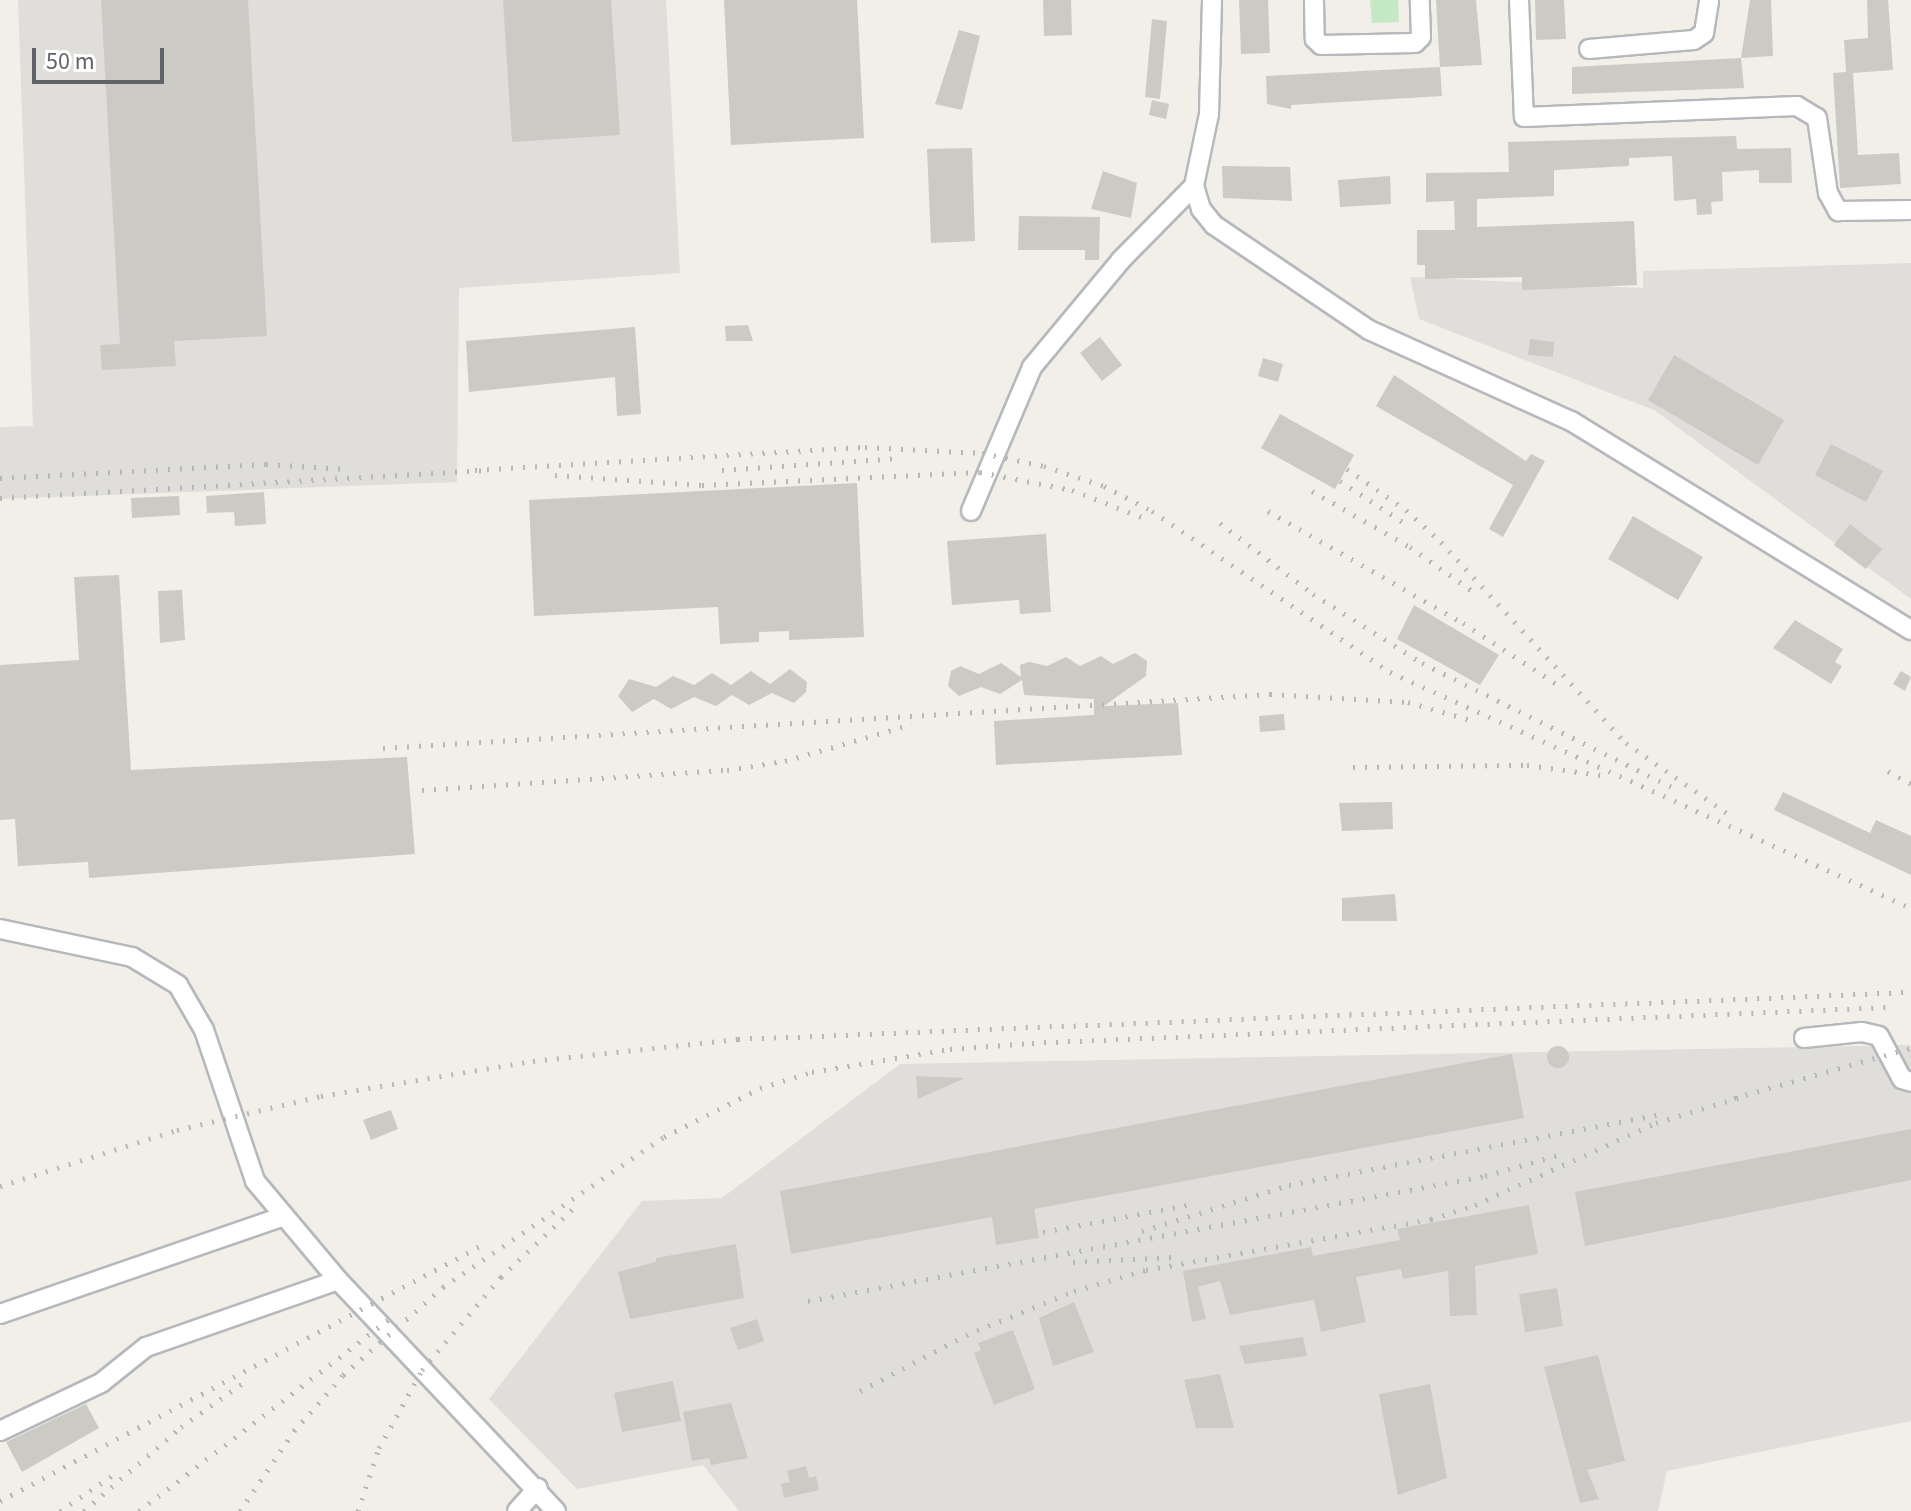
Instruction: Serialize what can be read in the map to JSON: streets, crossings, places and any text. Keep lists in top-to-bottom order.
{
  "scale_bar": "50 m"
}
